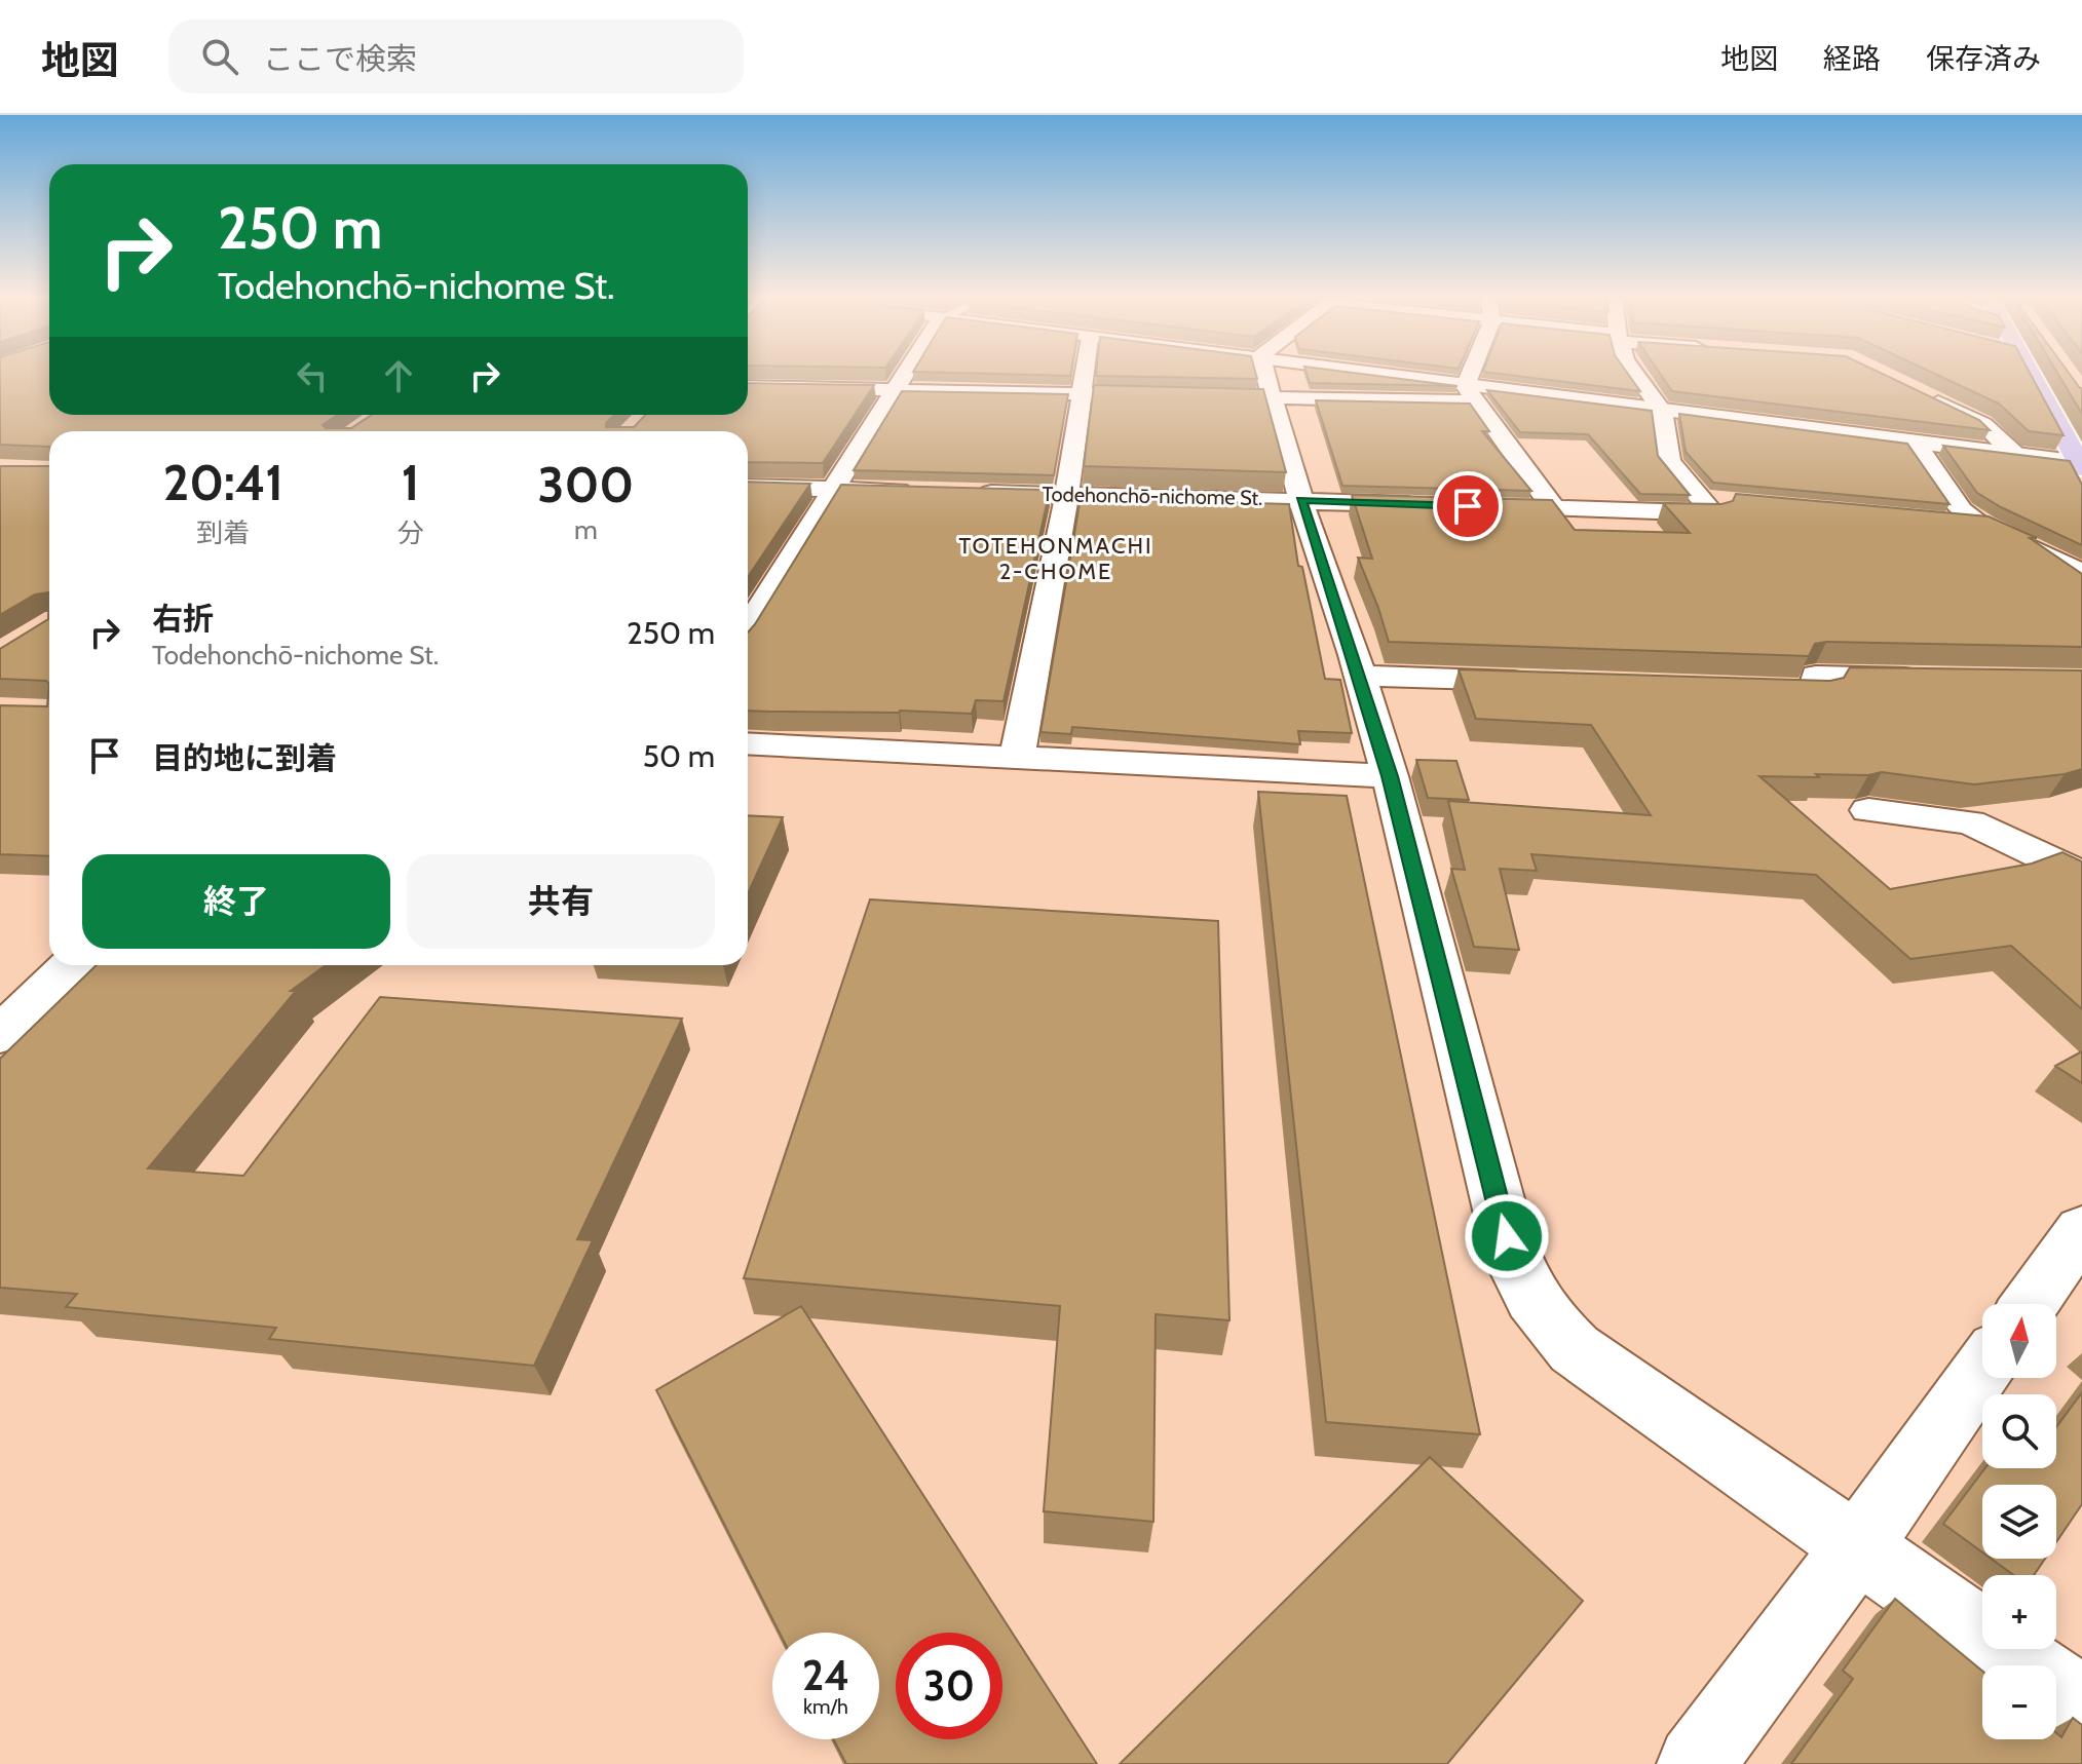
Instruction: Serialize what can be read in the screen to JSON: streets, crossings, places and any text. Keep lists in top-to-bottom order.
{
  "streets": {
    "street": ["Todehonchō-nichome St."]
  },
  "districts": ["TOTEHONMACHI 2-CHOME"],
  "north": "top",
  "page": {
    "header": "地図",
    "search": "ここで検索",
    "nav": ["地図", "経路", "保存済み"],
    "turn": ["250 m", "Todehonchō-nichome St."],
    "eta": [
      "20:41",
      "到着",
      "1",
      "分",
      "300",
      "m"
    ],
    "list": [
      {
        "name": "右折",
        "note": "Todehonchō-nichome St.",
        "value": "250 m"
      },
      {
        "name": "目的地に到着",
        "value": "50 m"
      }
    ],
    "buttons": ["終了", "共有"],
    "map_buttons": ["+", "−"],
    "speed": "24 km/h",
    "limit": "30"
  }
}
